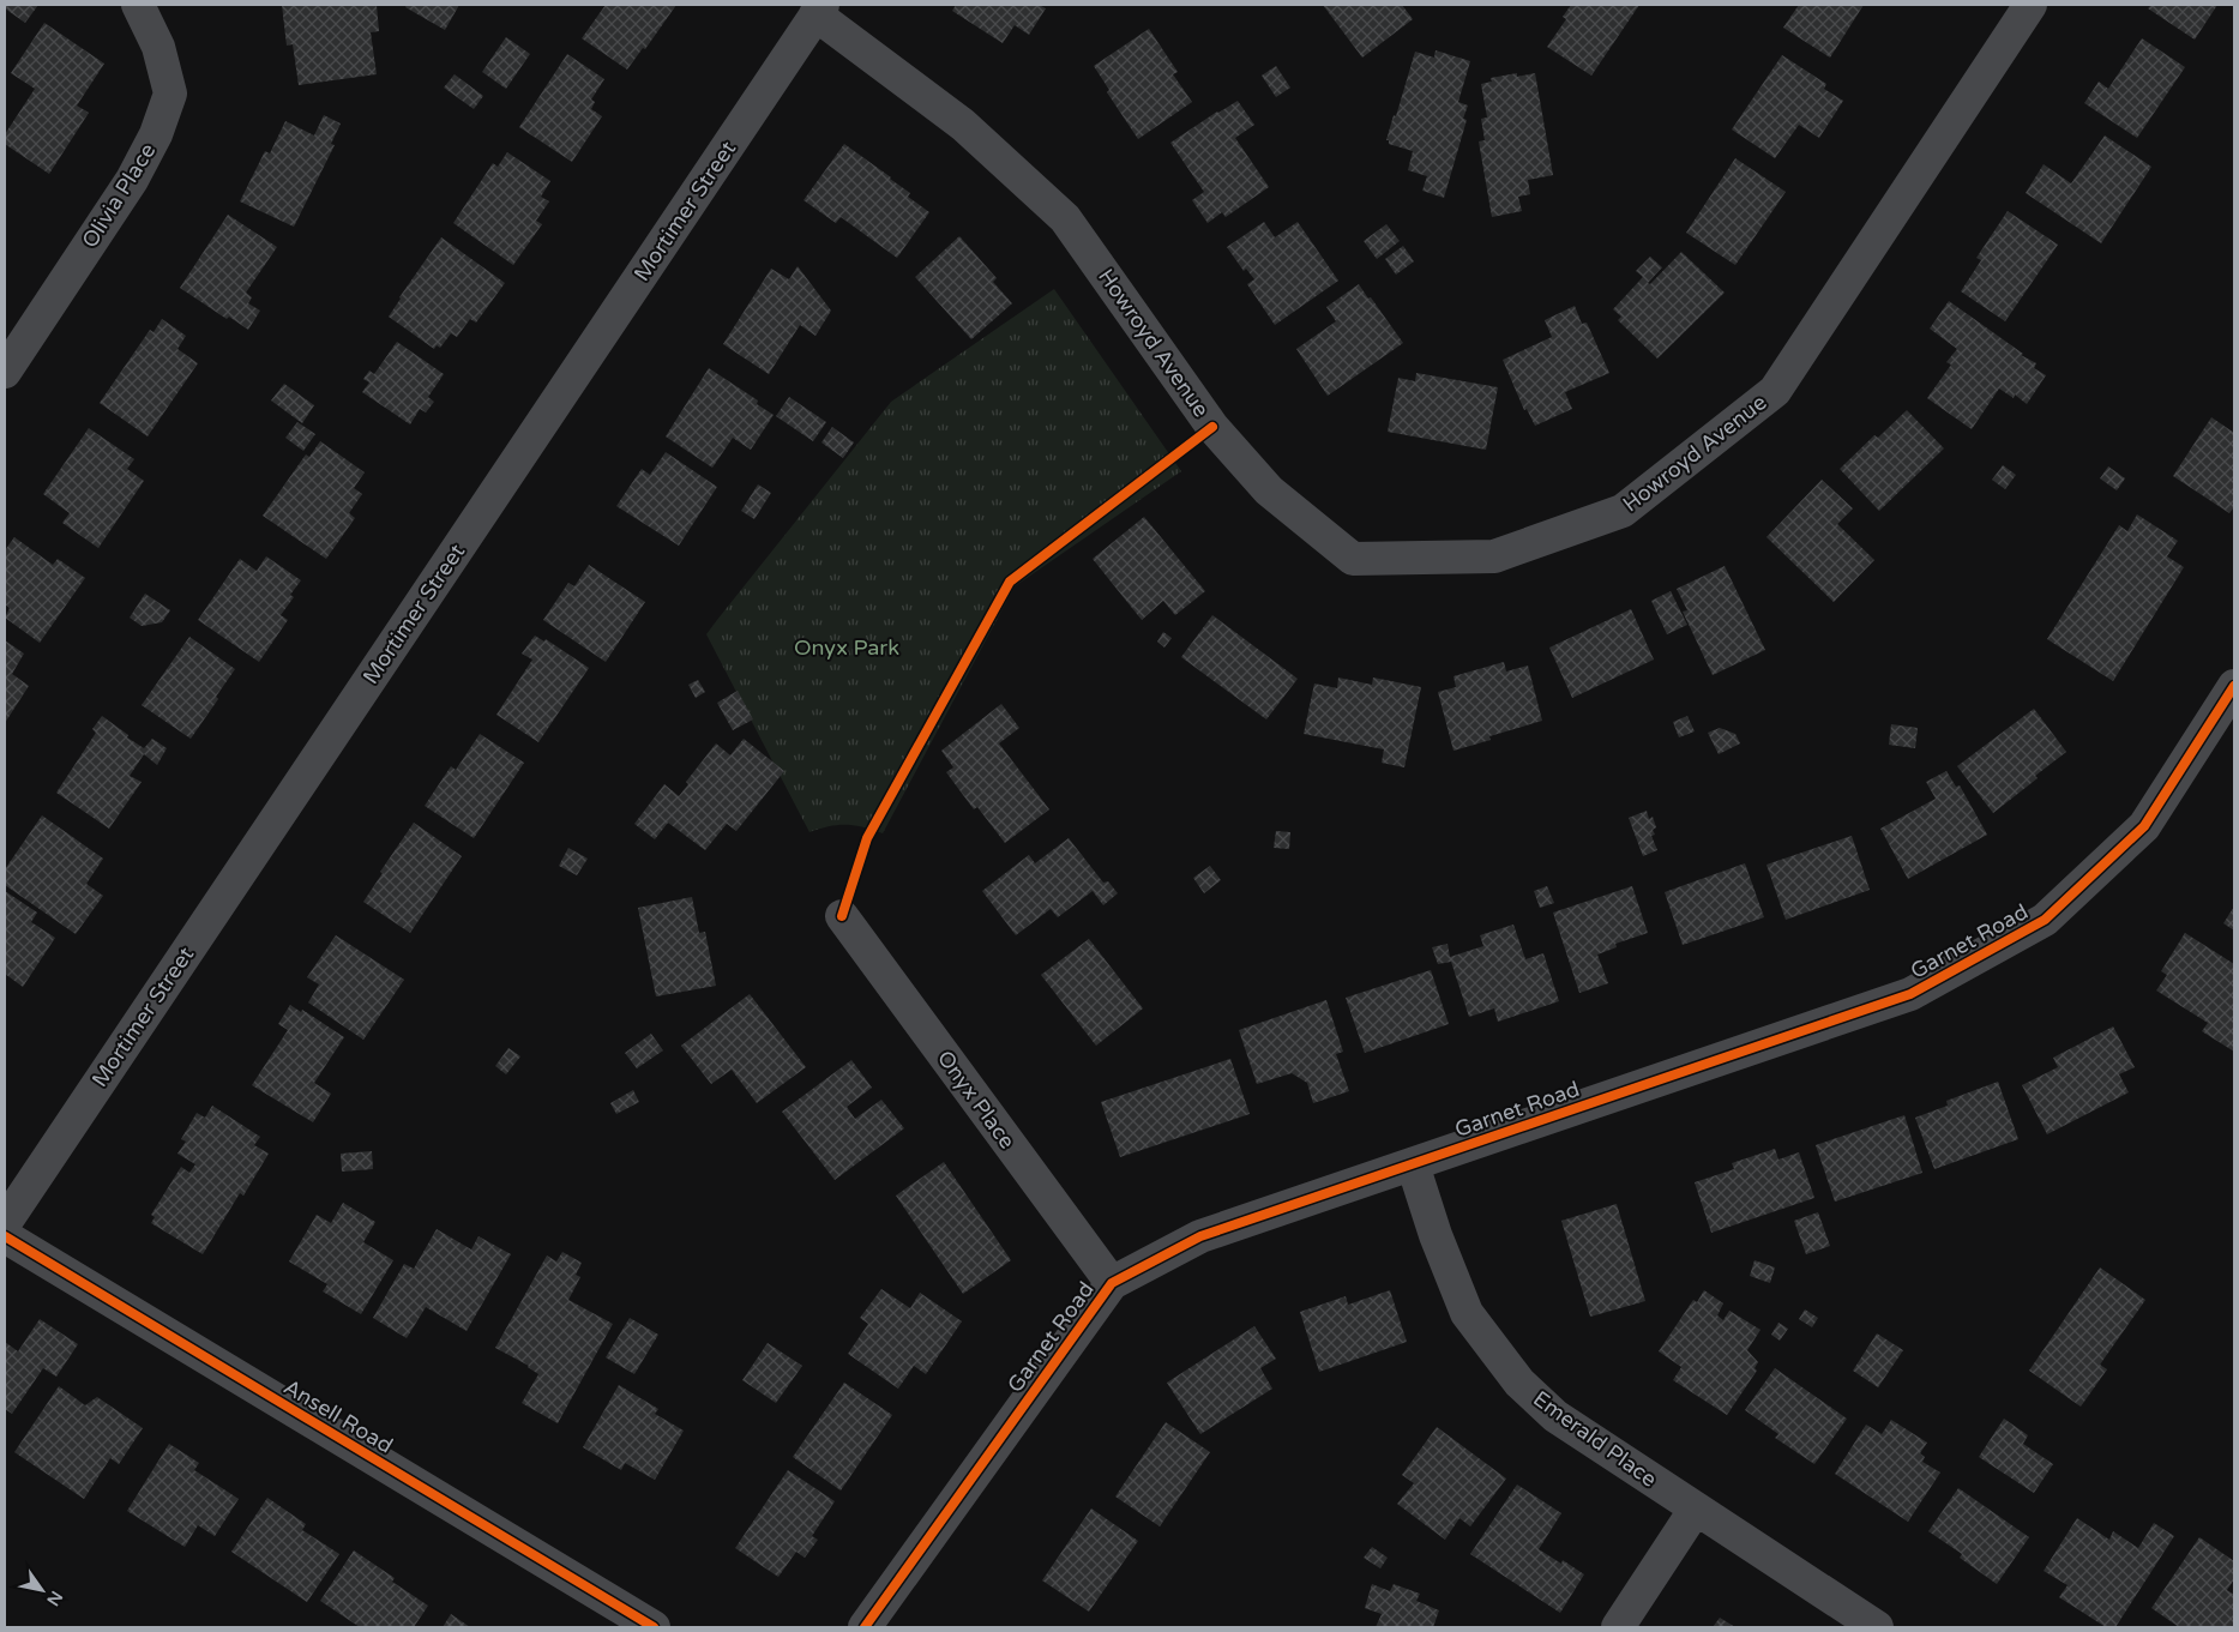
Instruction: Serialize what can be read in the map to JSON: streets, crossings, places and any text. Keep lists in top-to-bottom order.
{
  "streets": {
    "street": [
      "Olivia Place",
      "Mortimer Street",
      "Howroyd Avenue",
      "Garnet Road",
      "Onyx Place",
      "Ansell Road",
      "Emerald Place"
    ]
  },
  "crossings": [
    ["Mortimer Street", "Howroyd Avenue"],
    ["Garnet Road", "Onyx Place"],
    ["Garnet Road", "Emerald Place"]
  ],
  "parks": ["Onyx Park"],
  "north": "bottom right"
}
